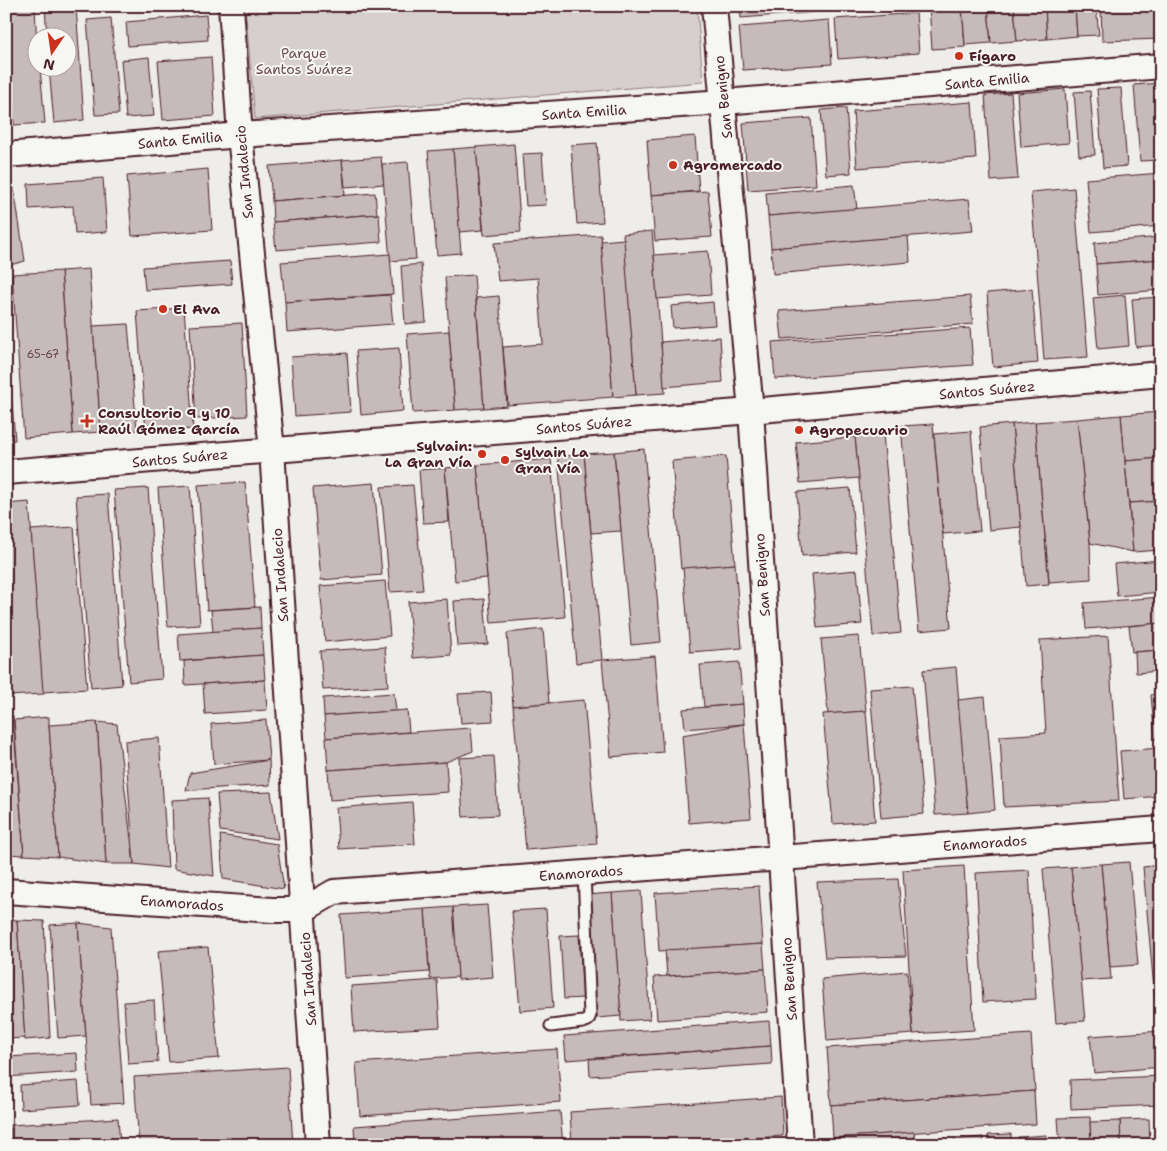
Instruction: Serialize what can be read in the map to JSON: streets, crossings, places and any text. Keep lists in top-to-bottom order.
{
  "streets": {
    "street": [
      "Santa Emilia",
      "San Benigno",
      "San Indalecio",
      "Santos Suárez",
      "Enamorados"
    ]
  },
  "crossings": [
    ["Santa Emilia", "San Benigno"],
    ["Santa Emilia", "San Indalecio"],
    ["San Benigno", "Santos Suárez"],
    ["San Benigno", "Enamorados"],
    ["San Indalecio", "Santos Suárez"],
    ["San Indalecio", "Enamorados"]
  ],
  "parks": ["Parque Santos Suárez"],
  "places": {
    "other": [
      "Fígaro",
      "Agromercado",
      "El Ava",
      "Agropecuario",
      "Sylvain: La Gran Vía",
      "Sylvain La Gran Vía"
    ],
    "health": ["Consultorio 9 y 10 Raúl Gómez García"]
  },
  "house_numbers": ["65-67"],
  "north": "bottom"
}
